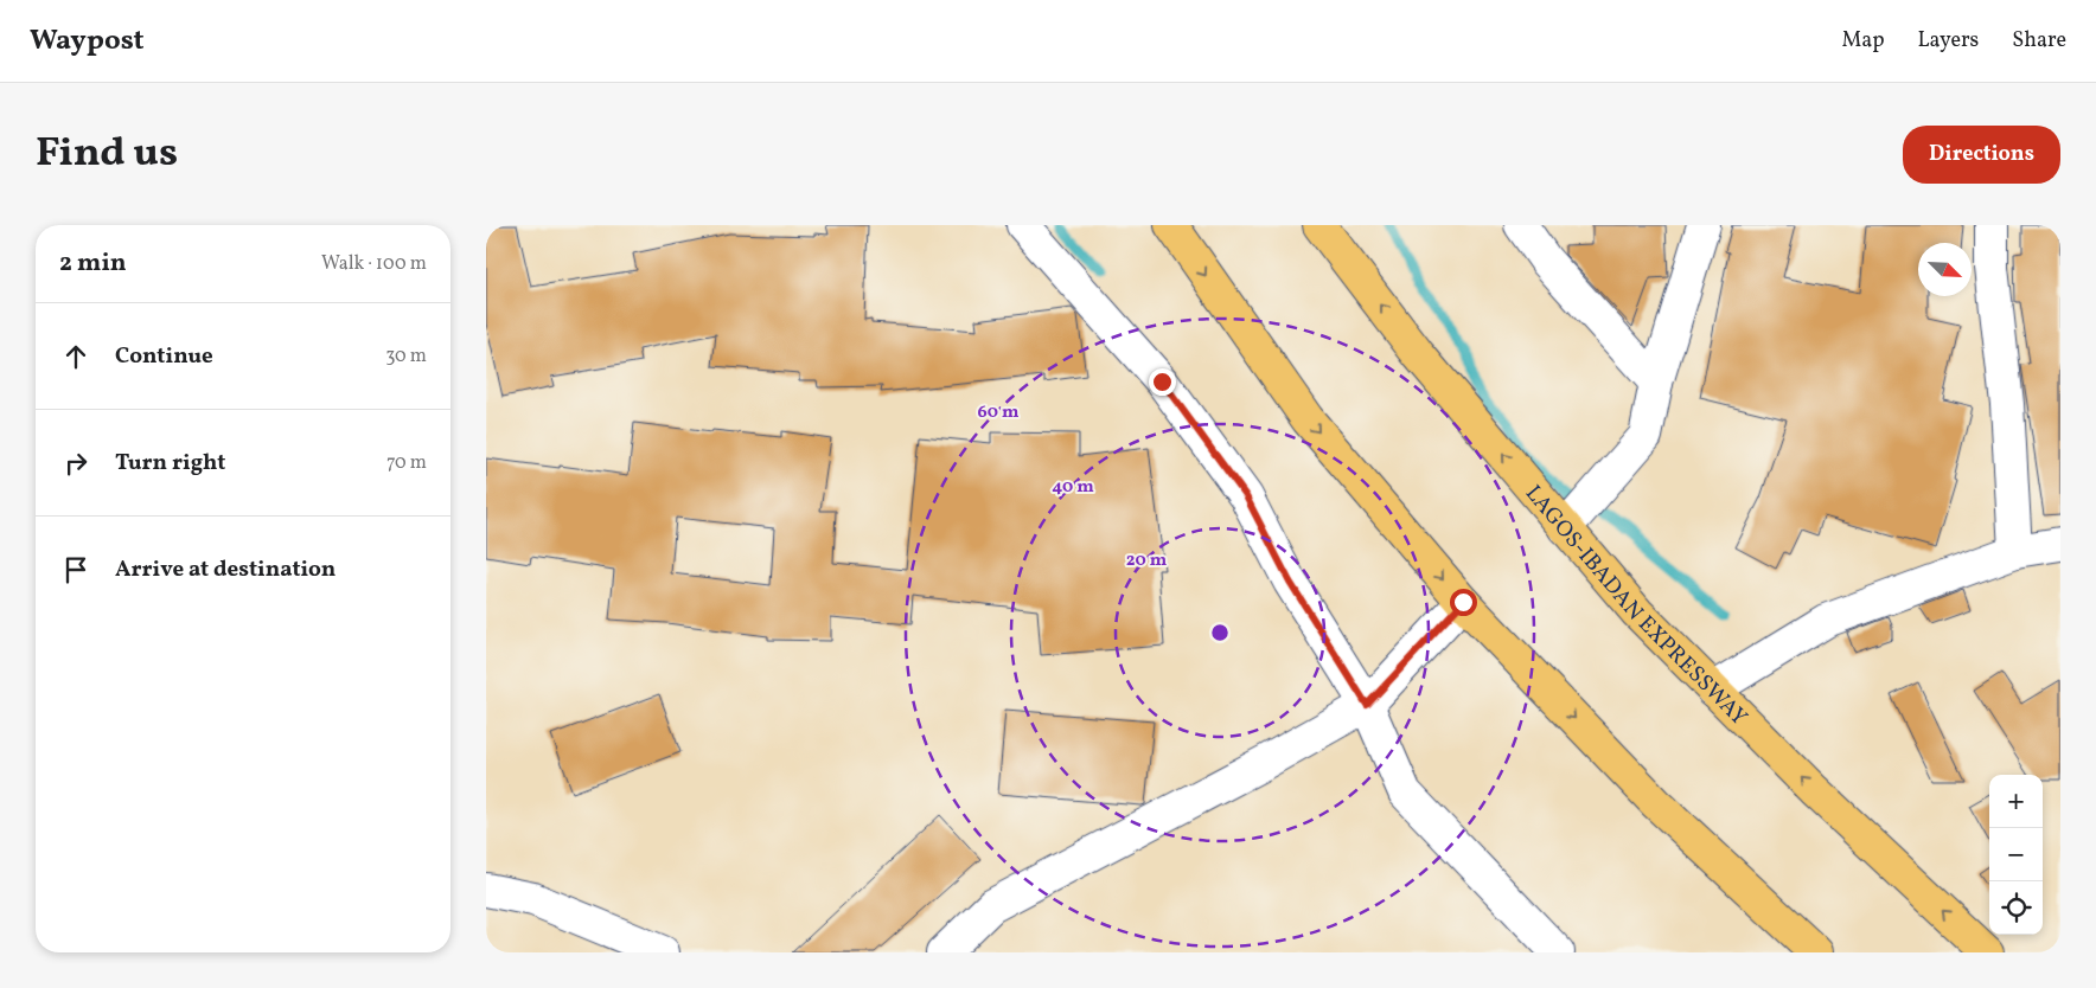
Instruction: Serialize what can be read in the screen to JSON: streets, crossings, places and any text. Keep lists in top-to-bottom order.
{
  "streets": {
    "highway": ["LAGOS-IBADAN EXPRESSWAY"]
  },
  "north": "bottom right",
  "page": {
    "header": "Waypost",
    "nav": ["Map", "Layers", "Share"],
    "title": "Find us",
    "buttons": "Directions",
    "heading": ["2 min", "Walk · 100 m"],
    "list": [
      ["Continue", "30 m"],
      ["Turn right", "70 m"],
      "Arrive at destination"
    ],
    "map_buttons": ["+", "−"]
  },
  "rings": ["60 m", "40 m", "20 m"]
}
